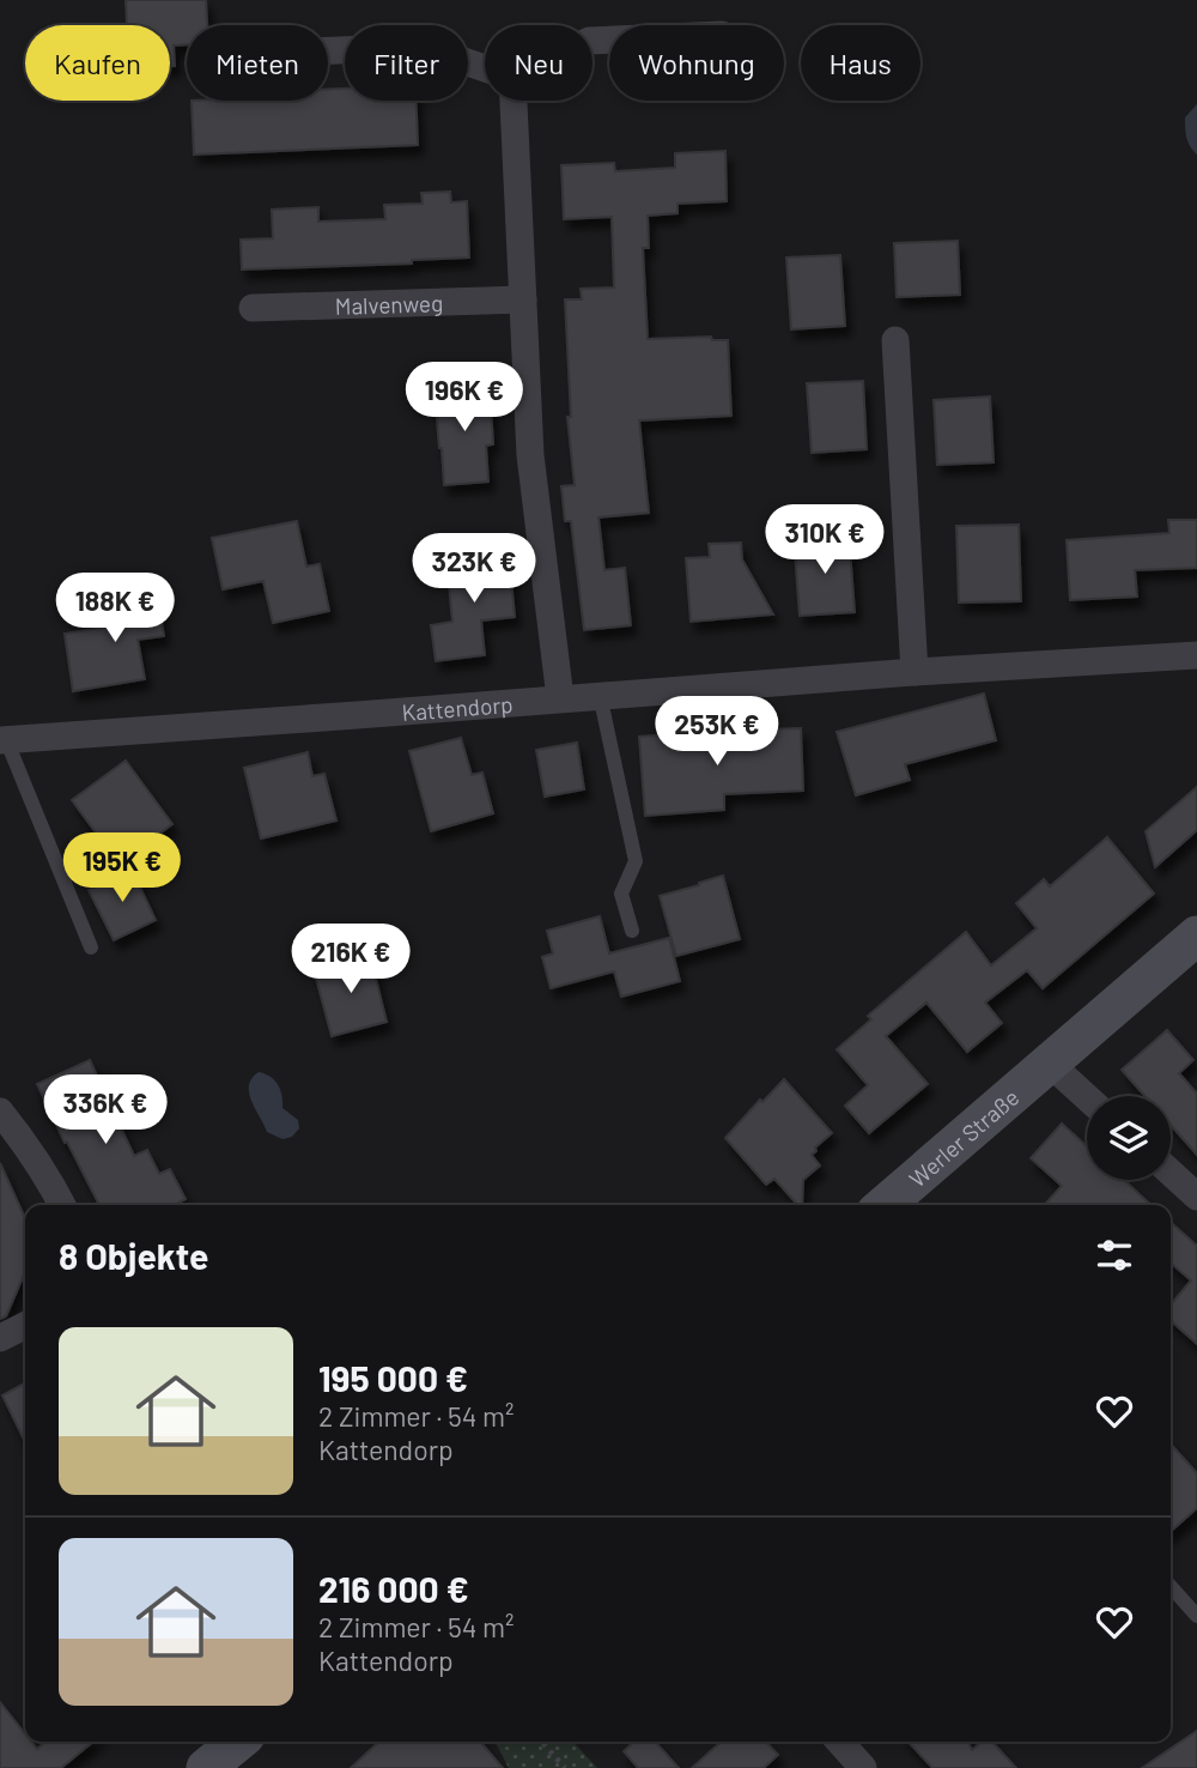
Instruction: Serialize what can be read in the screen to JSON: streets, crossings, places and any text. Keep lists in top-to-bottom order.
{
  "streets": {
    "main road": ["Werler Straße"],
    "street": ["Malvenweg", "Kattendorp"]
  },
  "page": {
    "chip": [
      "Kaufen",
      "Mieten",
      "Filter",
      "Neu",
      "Wohnung",
      "Haus"
    ],
    "price": [
      "196K €",
      "310K €",
      "323K €",
      "188K €",
      "253K €",
      "195K €",
      "216K €",
      "336K €"
    ],
    "heading": "8 Objekte",
    "list": [
      {
        "name": "195 000 €",
        "note": "2 Zimmer · 54 m² · Kattendorp"
      },
      {
        "name": "216 000 €",
        "note": "2 Zimmer · 54 m² · Kattendorp"
      }
    ]
  }
}
